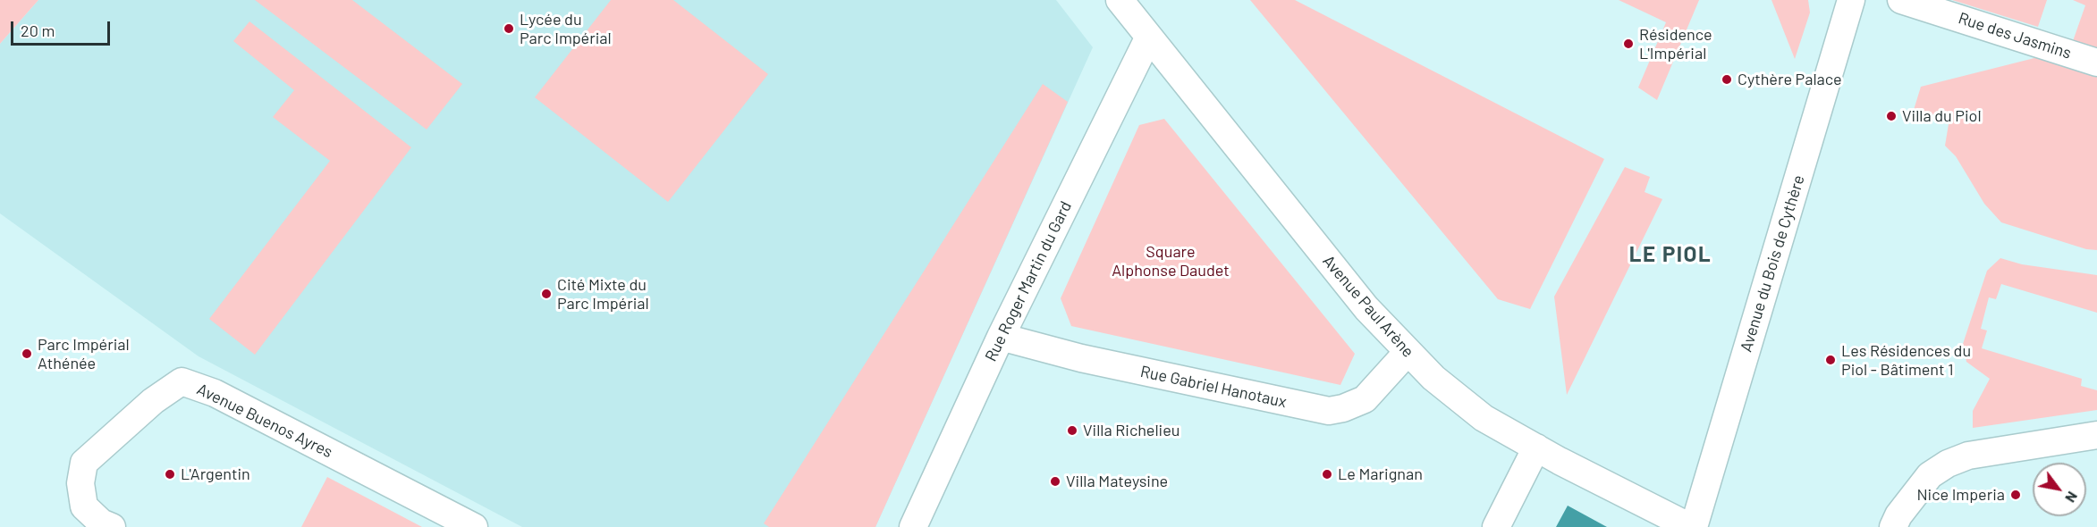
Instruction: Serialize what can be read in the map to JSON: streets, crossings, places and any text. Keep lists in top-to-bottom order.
{
  "streets": {
    "street": [
      "Rue des Jasmins",
      "Avenue du Bois de Cythère",
      "Rue Roger Martin du Gard",
      "Avenue Paul Arène",
      "Rue Gabriel Hanotaux",
      "Avenue Buenos Ayres"
    ]
  },
  "crossings": [
    ["Avenue du Bois de Cythère", "Avenue Paul Arène"],
    ["Rue Roger Martin du Gard", "Avenue Paul Arène"],
    ["Rue Roger Martin du Gard", "Rue Gabriel Hanotaux"],
    ["Avenue Paul Arène", "Rue Gabriel Hanotaux"]
  ],
  "districts": ["LE PIOL"],
  "parks": ["Square Alphonse Daudet"],
  "places": [
    "Lycée du Parc Impérial",
    "Résidence L'Impérial",
    "Cythère Palace",
    "Villa du Piol",
    "Cité Mixte du Parc Impérial",
    "Parc Impérial Athénée",
    "Les Résidences du Piol - Bâtiment 1",
    "Villa Richelieu",
    "L'Argentin",
    "Le Marignan",
    "Villa Mateysine",
    "Nice Imperia"
  ],
  "scale_bar": "20 m",
  "north": "bottom right"
}
